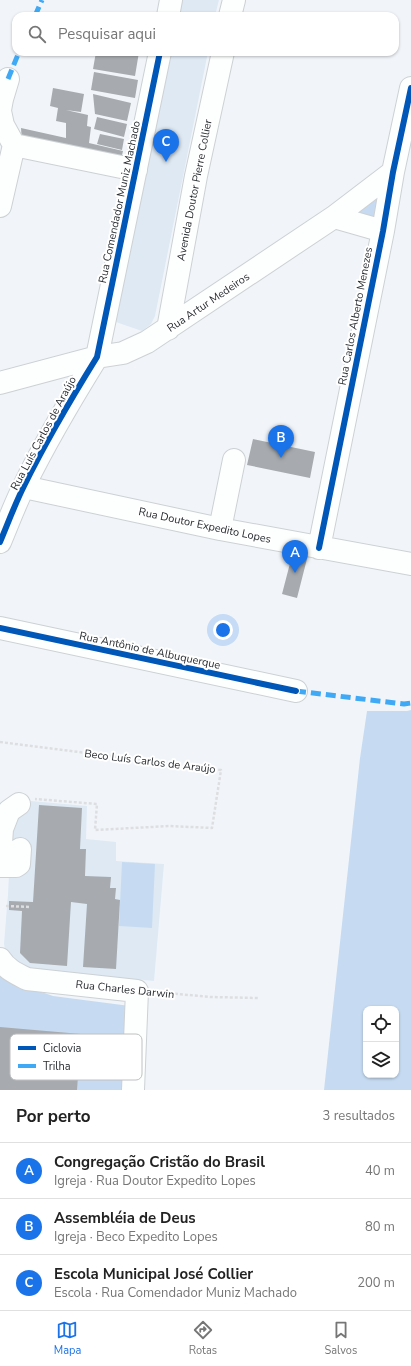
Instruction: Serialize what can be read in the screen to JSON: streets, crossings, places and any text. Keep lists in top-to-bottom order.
{
  "streets": {
    "street": [
      "Avenida Doutor Pierre Collier",
      "Rua Comendador Muniz Machado",
      "Rua Artur Medeiros",
      "Rua Carlos Alberto Menezes",
      "Rua Luís Carlos de Araújo",
      "Rua Doutor Expedito Lopes",
      "Rua Antônio de Albuquerque",
      "Rua Charles Darwin"
    ],
    "path": ["Beco Luís Carlos de Araújo"]
  },
  "crossings": [
    ["Avenida Doutor Pierre Collier", "Rua Artur Medeiros"],
    ["Rua Comendador Muniz Machado", "Rua Artur Medeiros"],
    ["Rua Comendador Muniz Machado", "Rua Luís Carlos de Araújo"],
    ["Rua Artur Medeiros", "Rua Carlos Alberto Menezes"],
    ["Rua Artur Medeiros", "Rua Luís Carlos de Araújo"],
    ["Rua Carlos Alberto Menezes", "Rua Doutor Expedito Lopes"],
    ["Rua Luís Carlos de Araújo", "Rua Doutor Expedito Lopes"]
  ],
  "legend": ["Ciclovia", "Trilha"],
  "page": {
    "search": "Pesquisar aqui",
    "pins": ["C", "B", "A"],
    "heading": ["Por perto", "3 resultados"],
    "list": [
      {
        "mark": "A",
        "name": "Congregação Cristão do Brasil",
        "note": "Igreja · Rua Doutor Expedito Lopes",
        "value": "40 m"
      },
      {
        "mark": "B",
        "name": "Assembléia de Deus",
        "note": "Igreja · Beco Expedito Lopes",
        "value": "80 m"
      },
      {
        "mark": "C",
        "name": "Escola Municipal José Collier",
        "note": "Escola · Rua Comendador Muniz Machado",
        "value": "200 m"
      }
    ],
    "nav": ["Mapa", "Rotas", "Salvos"]
  }
}
